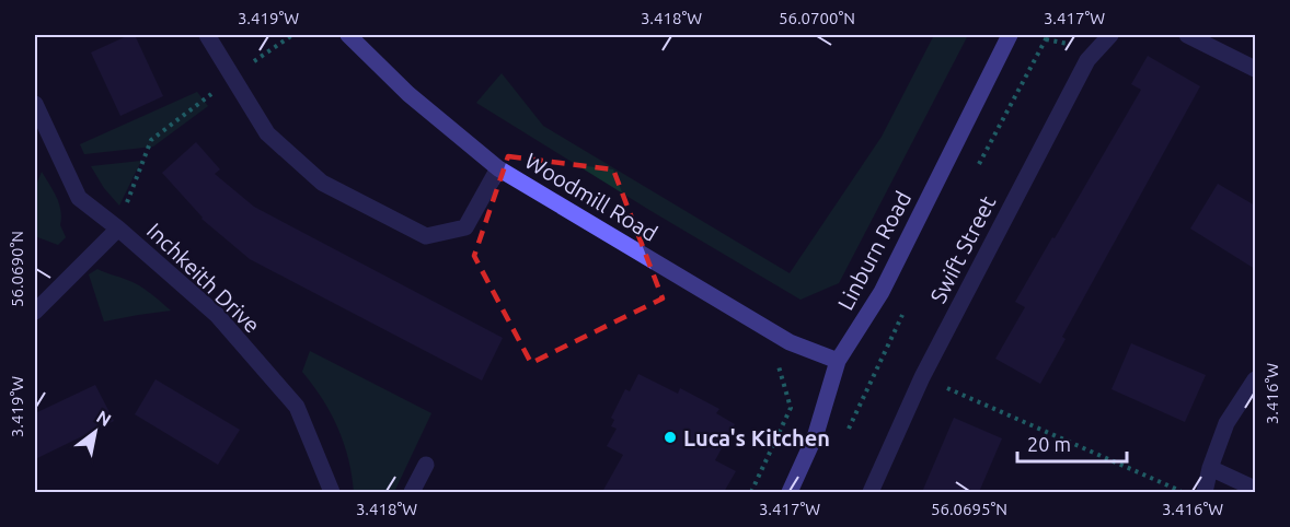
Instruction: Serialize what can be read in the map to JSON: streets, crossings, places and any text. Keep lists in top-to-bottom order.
{
  "streets": {
    "street": [
      "Woodmill Road",
      "Swift Street",
      "Linburn Road",
      "Inchkeith Drive"
    ]
  },
  "crossings": [
    ["Woodmill Road", "Linburn Road"]
  ],
  "places": ["Luca's Kitchen"],
  "scale_bar": "20 m",
  "north": "top right",
  "coordinates": [
    "3.419°W",
    "3.418°W",
    "56.0700°N",
    "3.417°W",
    "56.0690°N",
    "3.416°W",
    "56.0695°N"
  ]
}
